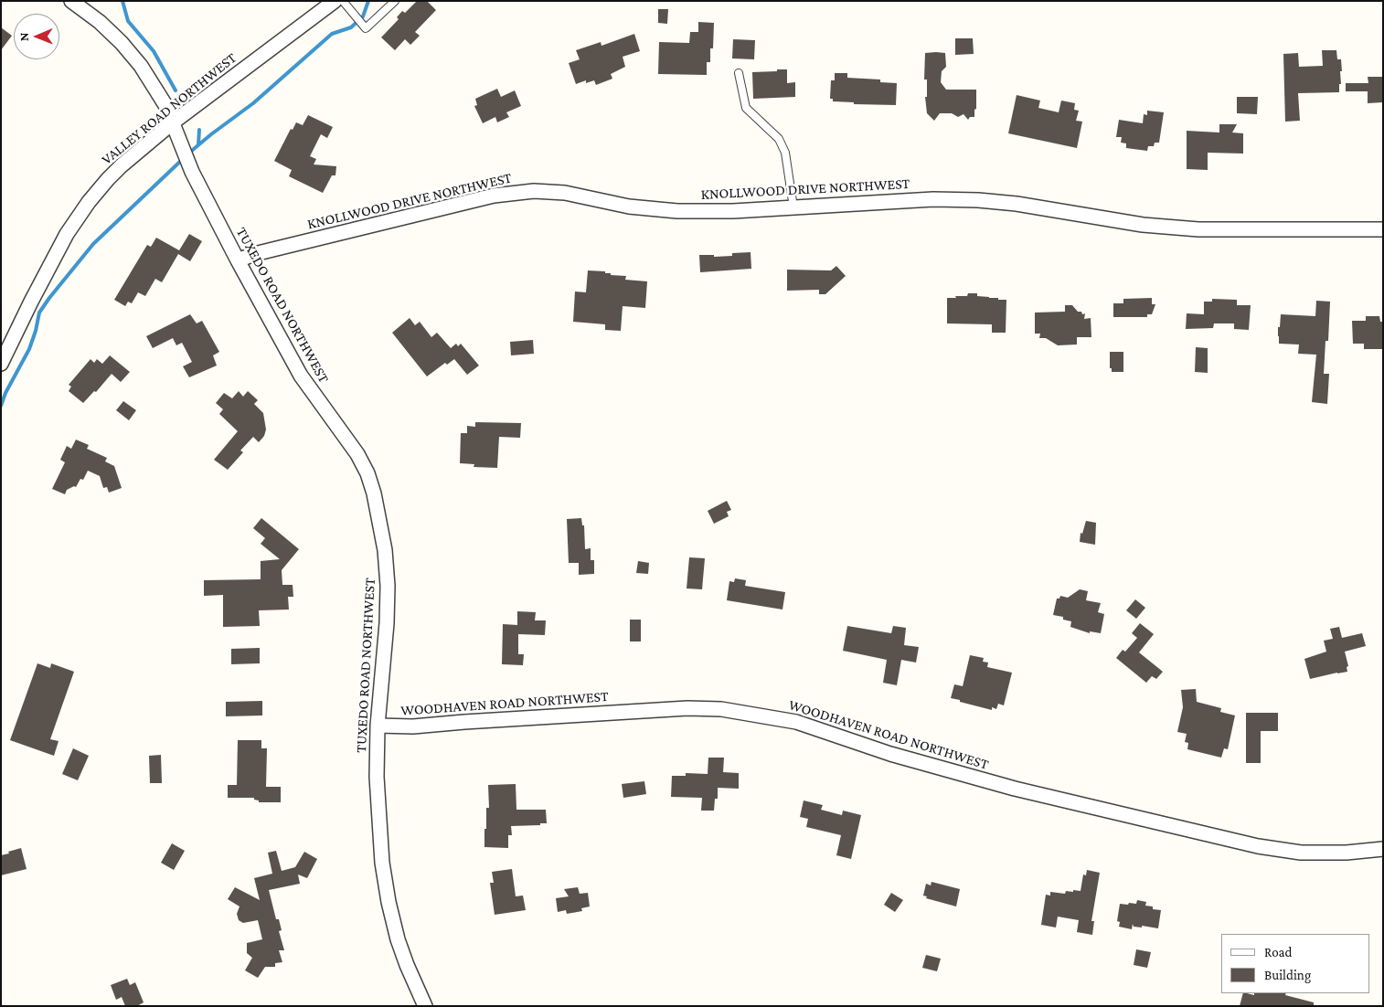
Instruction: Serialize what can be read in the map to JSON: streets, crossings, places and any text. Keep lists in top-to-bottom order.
{
  "streets": {
    "street": [
      "VALLEY ROAD NORTHWEST",
      "KNOLLWOOD DRIVE NORTHWEST",
      "TUXEDO ROAD NORTHWEST",
      "WOODHAVEN ROAD NORTHWEST"
    ]
  },
  "crossings": [
    ["VALLEY ROAD NORTHWEST", "TUXEDO ROAD NORTHWEST"],
    ["KNOLLWOOD DRIVE NORTHWEST", "TUXEDO ROAD NORTHWEST"],
    ["TUXEDO ROAD NORTHWEST", "WOODHAVEN ROAD NORTHWEST"]
  ],
  "legend": ["Road", "Building"],
  "north": "left"
}
